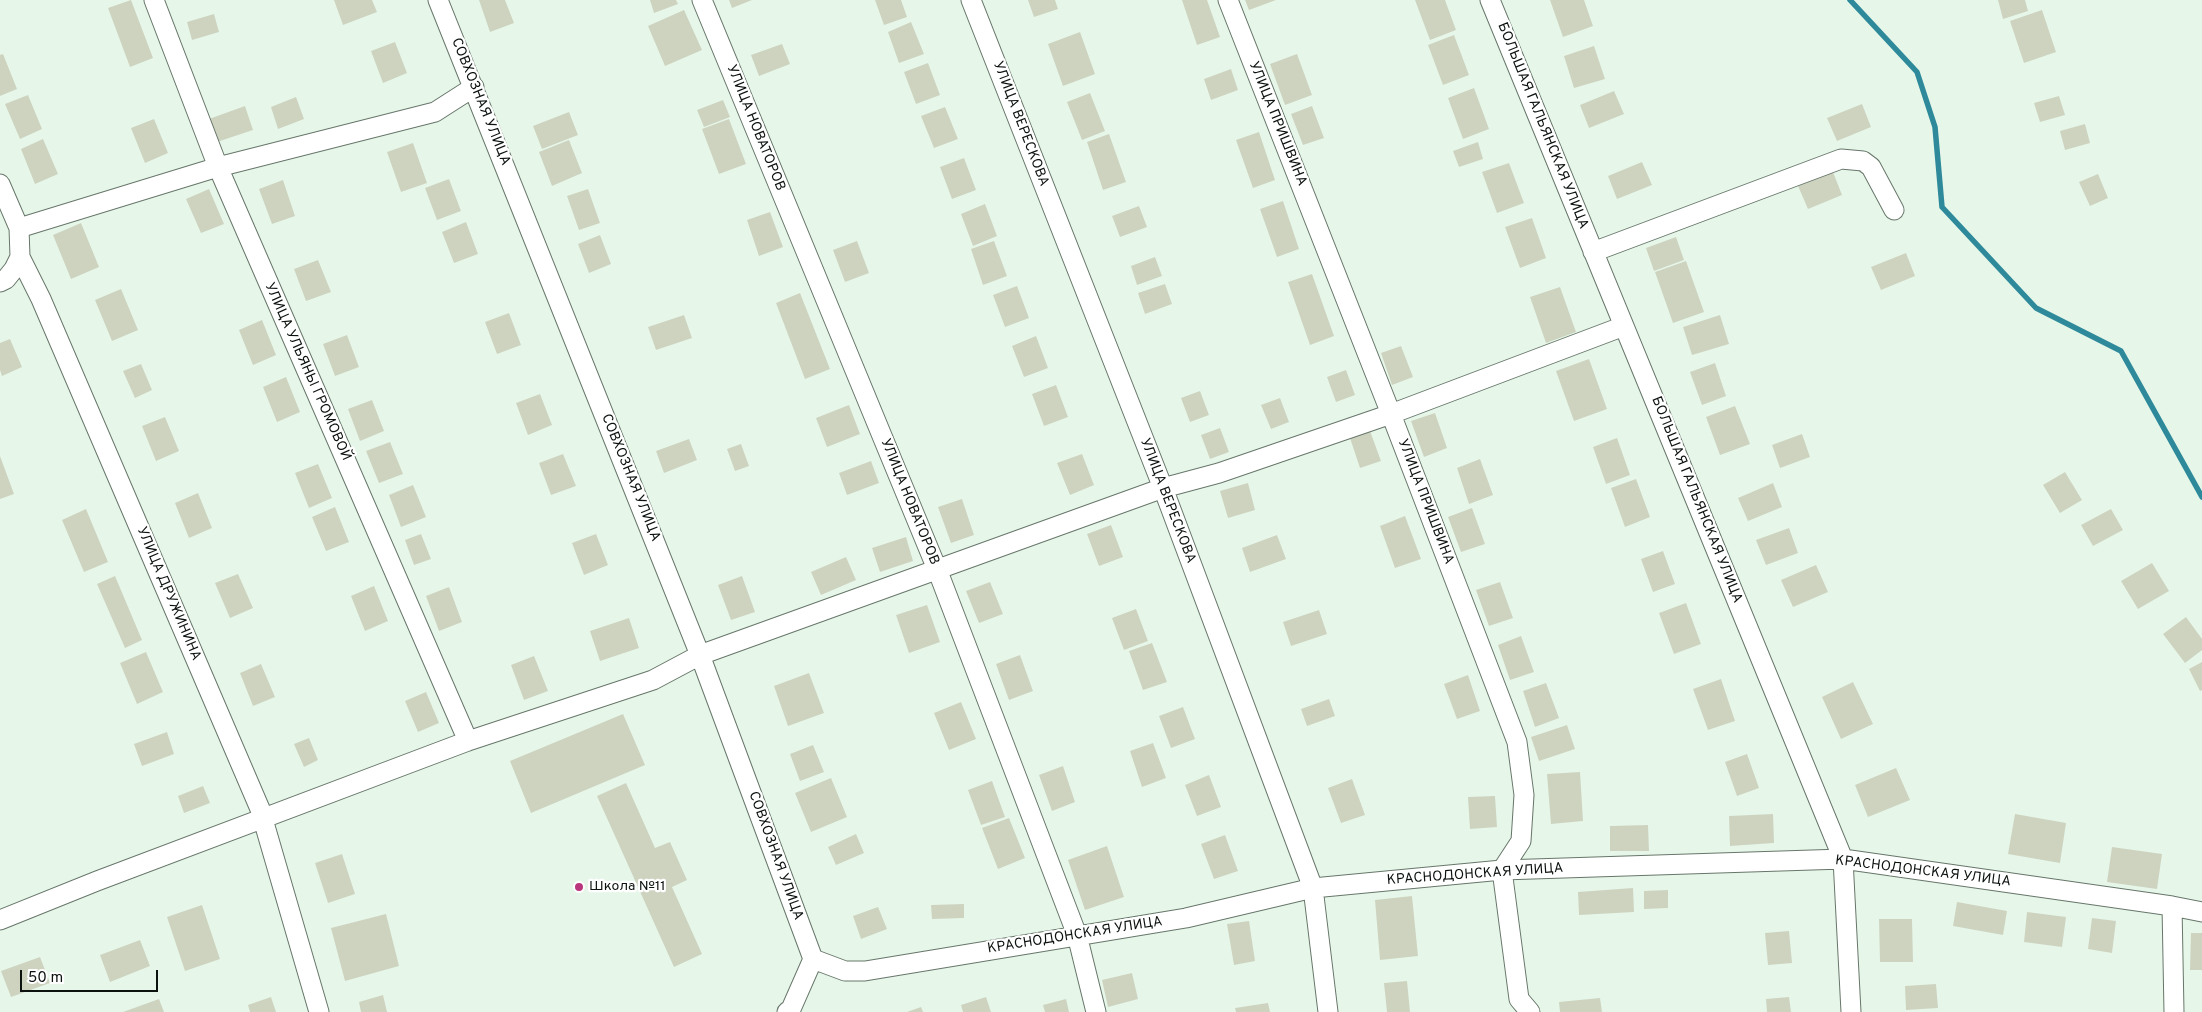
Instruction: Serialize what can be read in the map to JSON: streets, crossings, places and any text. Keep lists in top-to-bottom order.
{
  "streets": {
    "street": [
      "СОВХОЗНАЯ УЛИЦА",
      "УЛИЦА ВЕРЕСКОВА",
      "УЛИЦА ПРИШВИНА",
      "БОЛЬШАЯ ГАЛЬЯНСКАЯ УЛИЦА",
      "УЛИЦА НОВАТОРОВ",
      "УЛИЦА УЛЬЯНЫ ГРОМОВОЙ",
      "УЛИЦА ДРУЖИНИНА",
      "КРАСНОДОНСКАЯ УЛИЦА"
    ]
  },
  "crossings": [
    ["СОВХОЗНАЯ УЛИЦА", "КРАСНОДОНСКАЯ УЛИЦА"],
    ["УЛИЦА ВЕРЕСКОВА", "КРАСНОДОНСКАЯ УЛИЦА"],
    ["УЛИЦА ПРИШВИНА", "КРАСНОДОНСКАЯ УЛИЦА"],
    ["БОЛЬШАЯ ГАЛЬЯНСКАЯ УЛИЦА", "КРАСНОДОНСКАЯ УЛИЦА"],
    ["УЛИЦА НОВАТОРОВ", "КРАСНОДОНСКАЯ УЛИЦА"]
  ],
  "places": ["Школа №11"],
  "scale_bar": "50 m"
}
